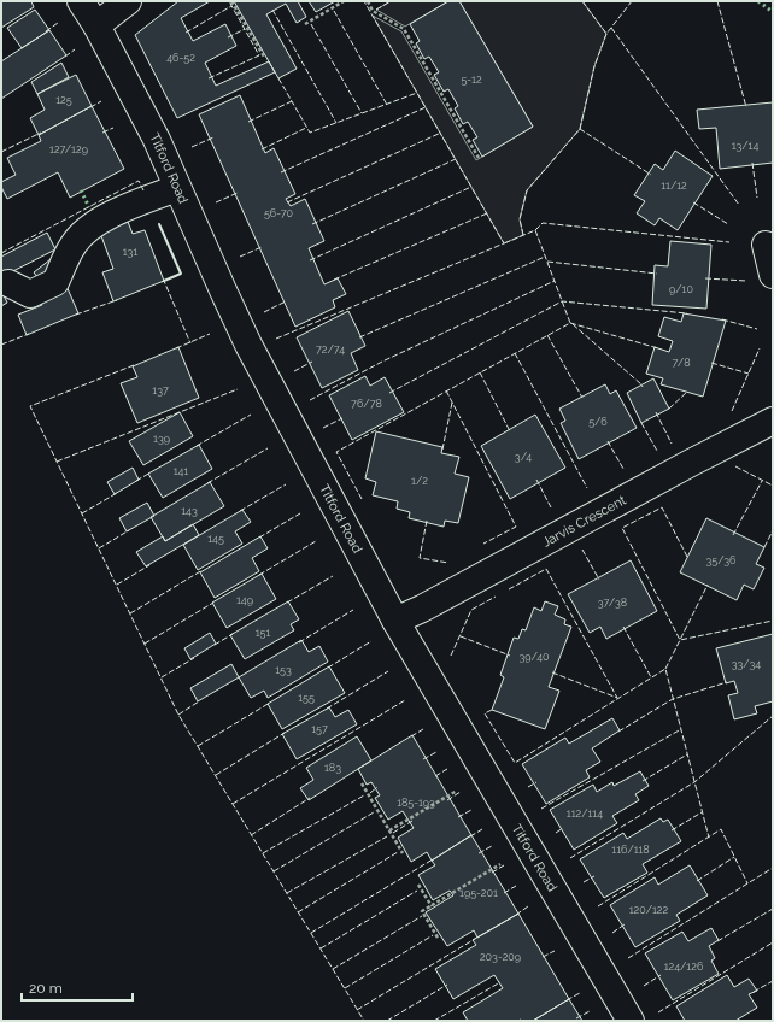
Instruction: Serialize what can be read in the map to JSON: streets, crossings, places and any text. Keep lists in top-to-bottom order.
{
  "streets": {
    "street": ["Titford Road", "Jarvis Crescent"]
  },
  "crossings": [
    ["Titford Road", "Jarvis Crescent"]
  ],
  "house_numbers": [
    "46-52",
    "5-12",
    "125",
    "13/14",
    "127/129",
    "11/12",
    "56-70",
    "131",
    "9/10",
    "72/74",
    "7/8",
    "137",
    "76/78",
    "5/6",
    "139",
    "3/4",
    "141",
    "1/2",
    "143",
    "145",
    "35/36",
    "149",
    "37/38",
    "151",
    "39/40",
    "33/34",
    "153",
    "155",
    "157",
    "183",
    "185-193",
    "112/114",
    "116/118",
    "195-201",
    "120/122",
    "203-209",
    "124/126"
  ],
  "scale_bar": "20 m"
}
